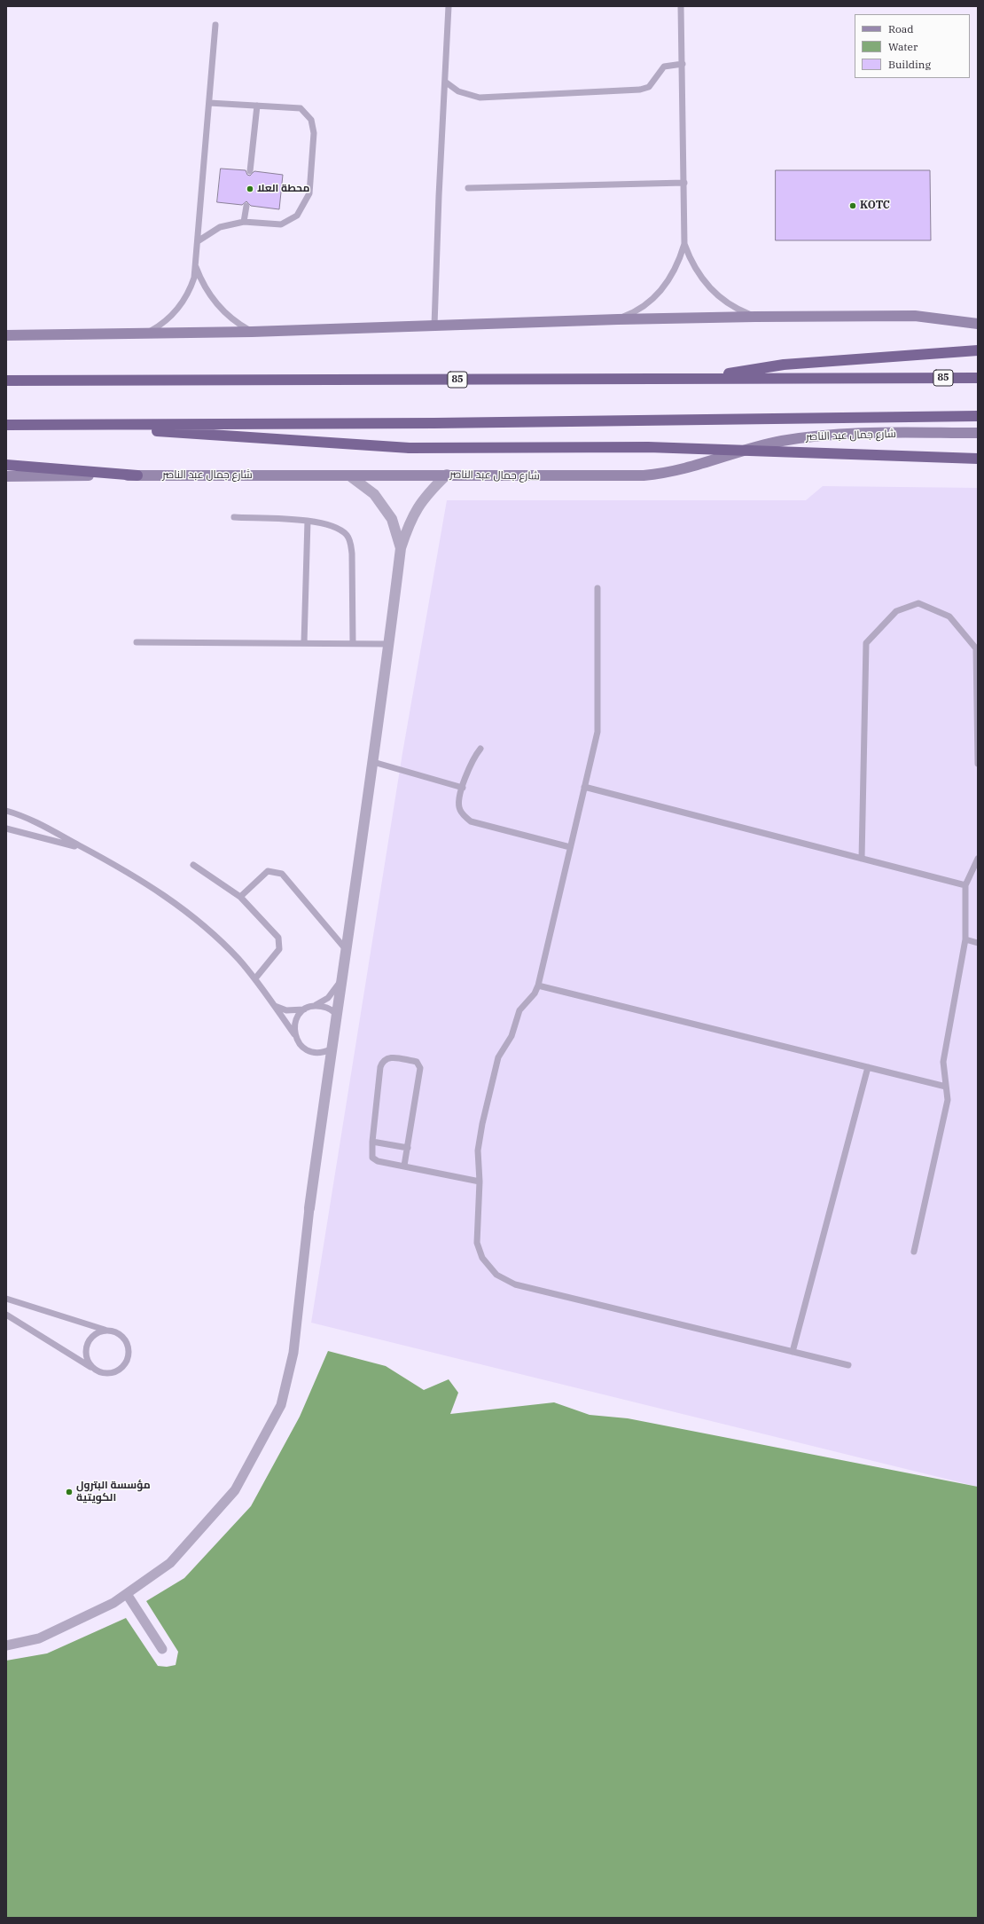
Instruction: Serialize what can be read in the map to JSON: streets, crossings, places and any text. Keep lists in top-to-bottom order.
{
  "streets": {
    "highway": ["85", "شارع جمال عبد الناصر"]
  },
  "places": ["محطة العلا", "KOTC", "مؤسسة البترول الكويتية"],
  "legend": ["Road", "Water", "Building"]
}
